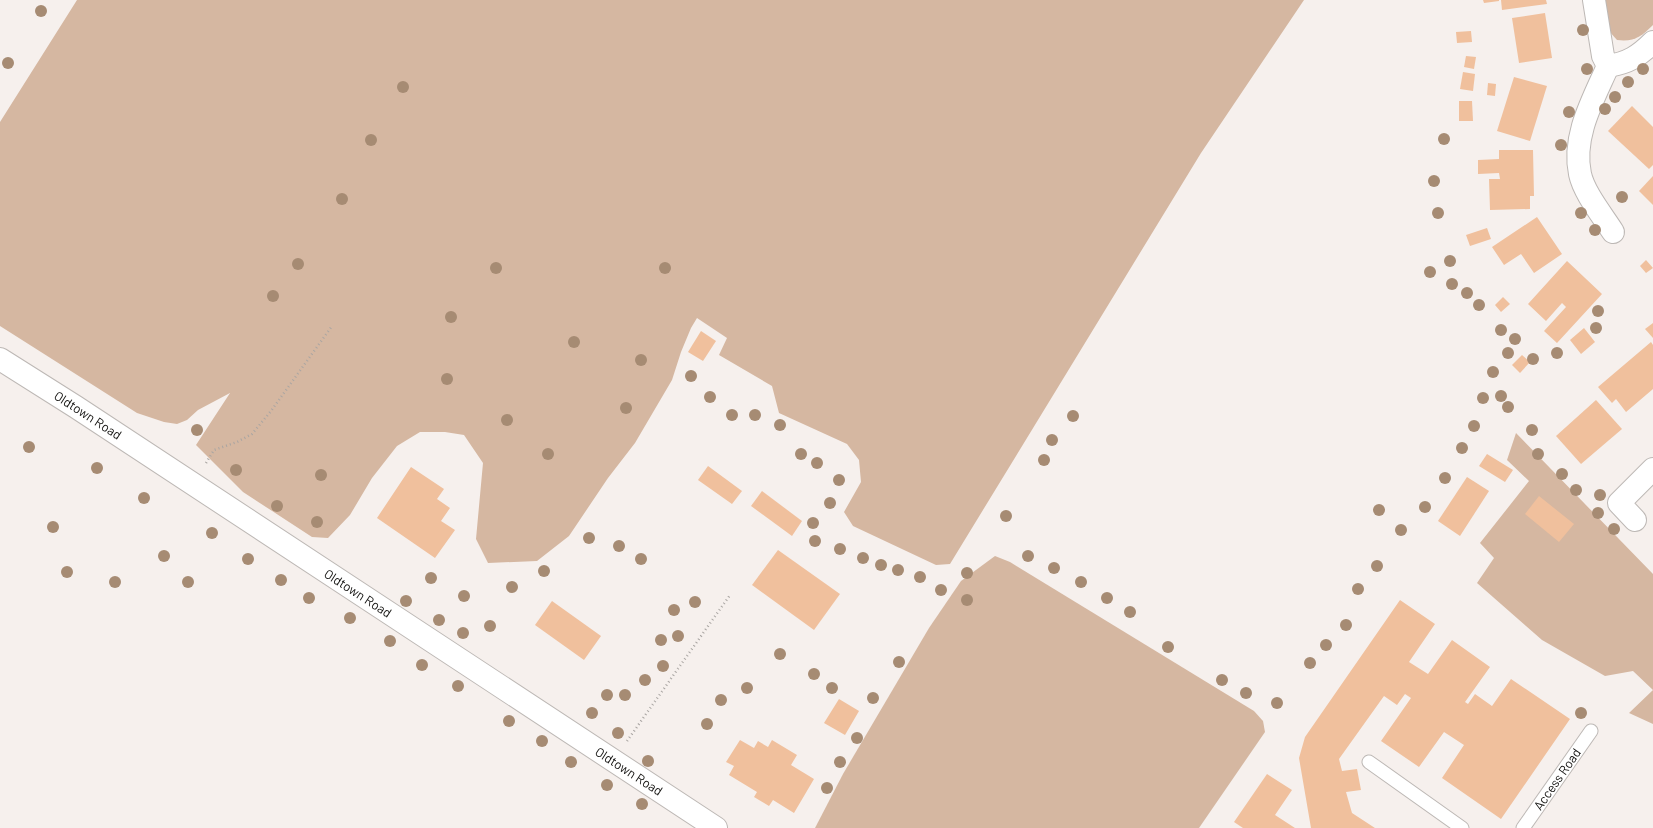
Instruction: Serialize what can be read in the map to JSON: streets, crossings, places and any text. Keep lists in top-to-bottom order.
{
  "streets": {
    "street": ["Oldtown Road"],
    "lane": ["Access Road"]
  }
}
